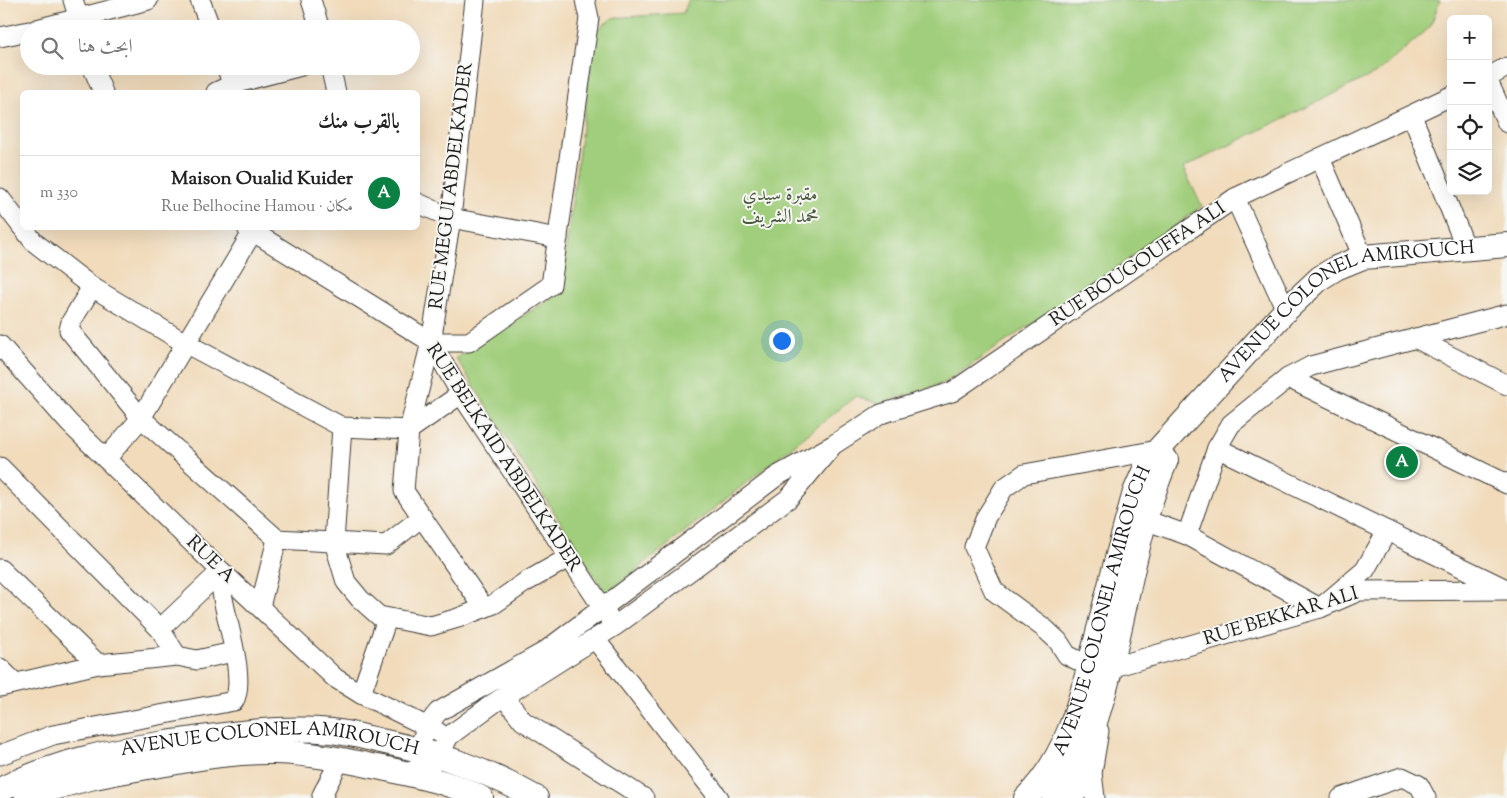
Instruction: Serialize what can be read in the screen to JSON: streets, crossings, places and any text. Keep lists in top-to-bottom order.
{
  "streets": {
    "main road": ["AVENUE COLONEL AMIROUCH"],
    "street": [
      "RUE MEGUI ABDELKADER",
      "RUE BOUGOUFFA ALI",
      "RUE BELKAID ABDELKADER",
      "RUE A",
      "RUE BEKKAR ALI"
    ]
  },
  "crossings": [
    ["RUE MEGUI ABDELKADER", "RUE BELKAID ABDELKADER"],
    ["AVENUE COLONEL AMIROUCH", "RUE A"],
    ["AVENUE COLONEL AMIROUCH", "RUE BEKKAR ALI"]
  ],
  "parks": ["مقبرة سيدي محمد الشريف"],
  "page": {
    "map_buttons": ["+", "−"],
    "search": "ابحث هنا",
    "heading": "بالقرب منك",
    "list": [
      {
        "mark": "A",
        "name": "Maison Oualid Kuider",
        "note": "مكان · Rue Belhocine Hamou",
        "value": "330 m"
      }
    ],
    "pins": "A"
  }
}
